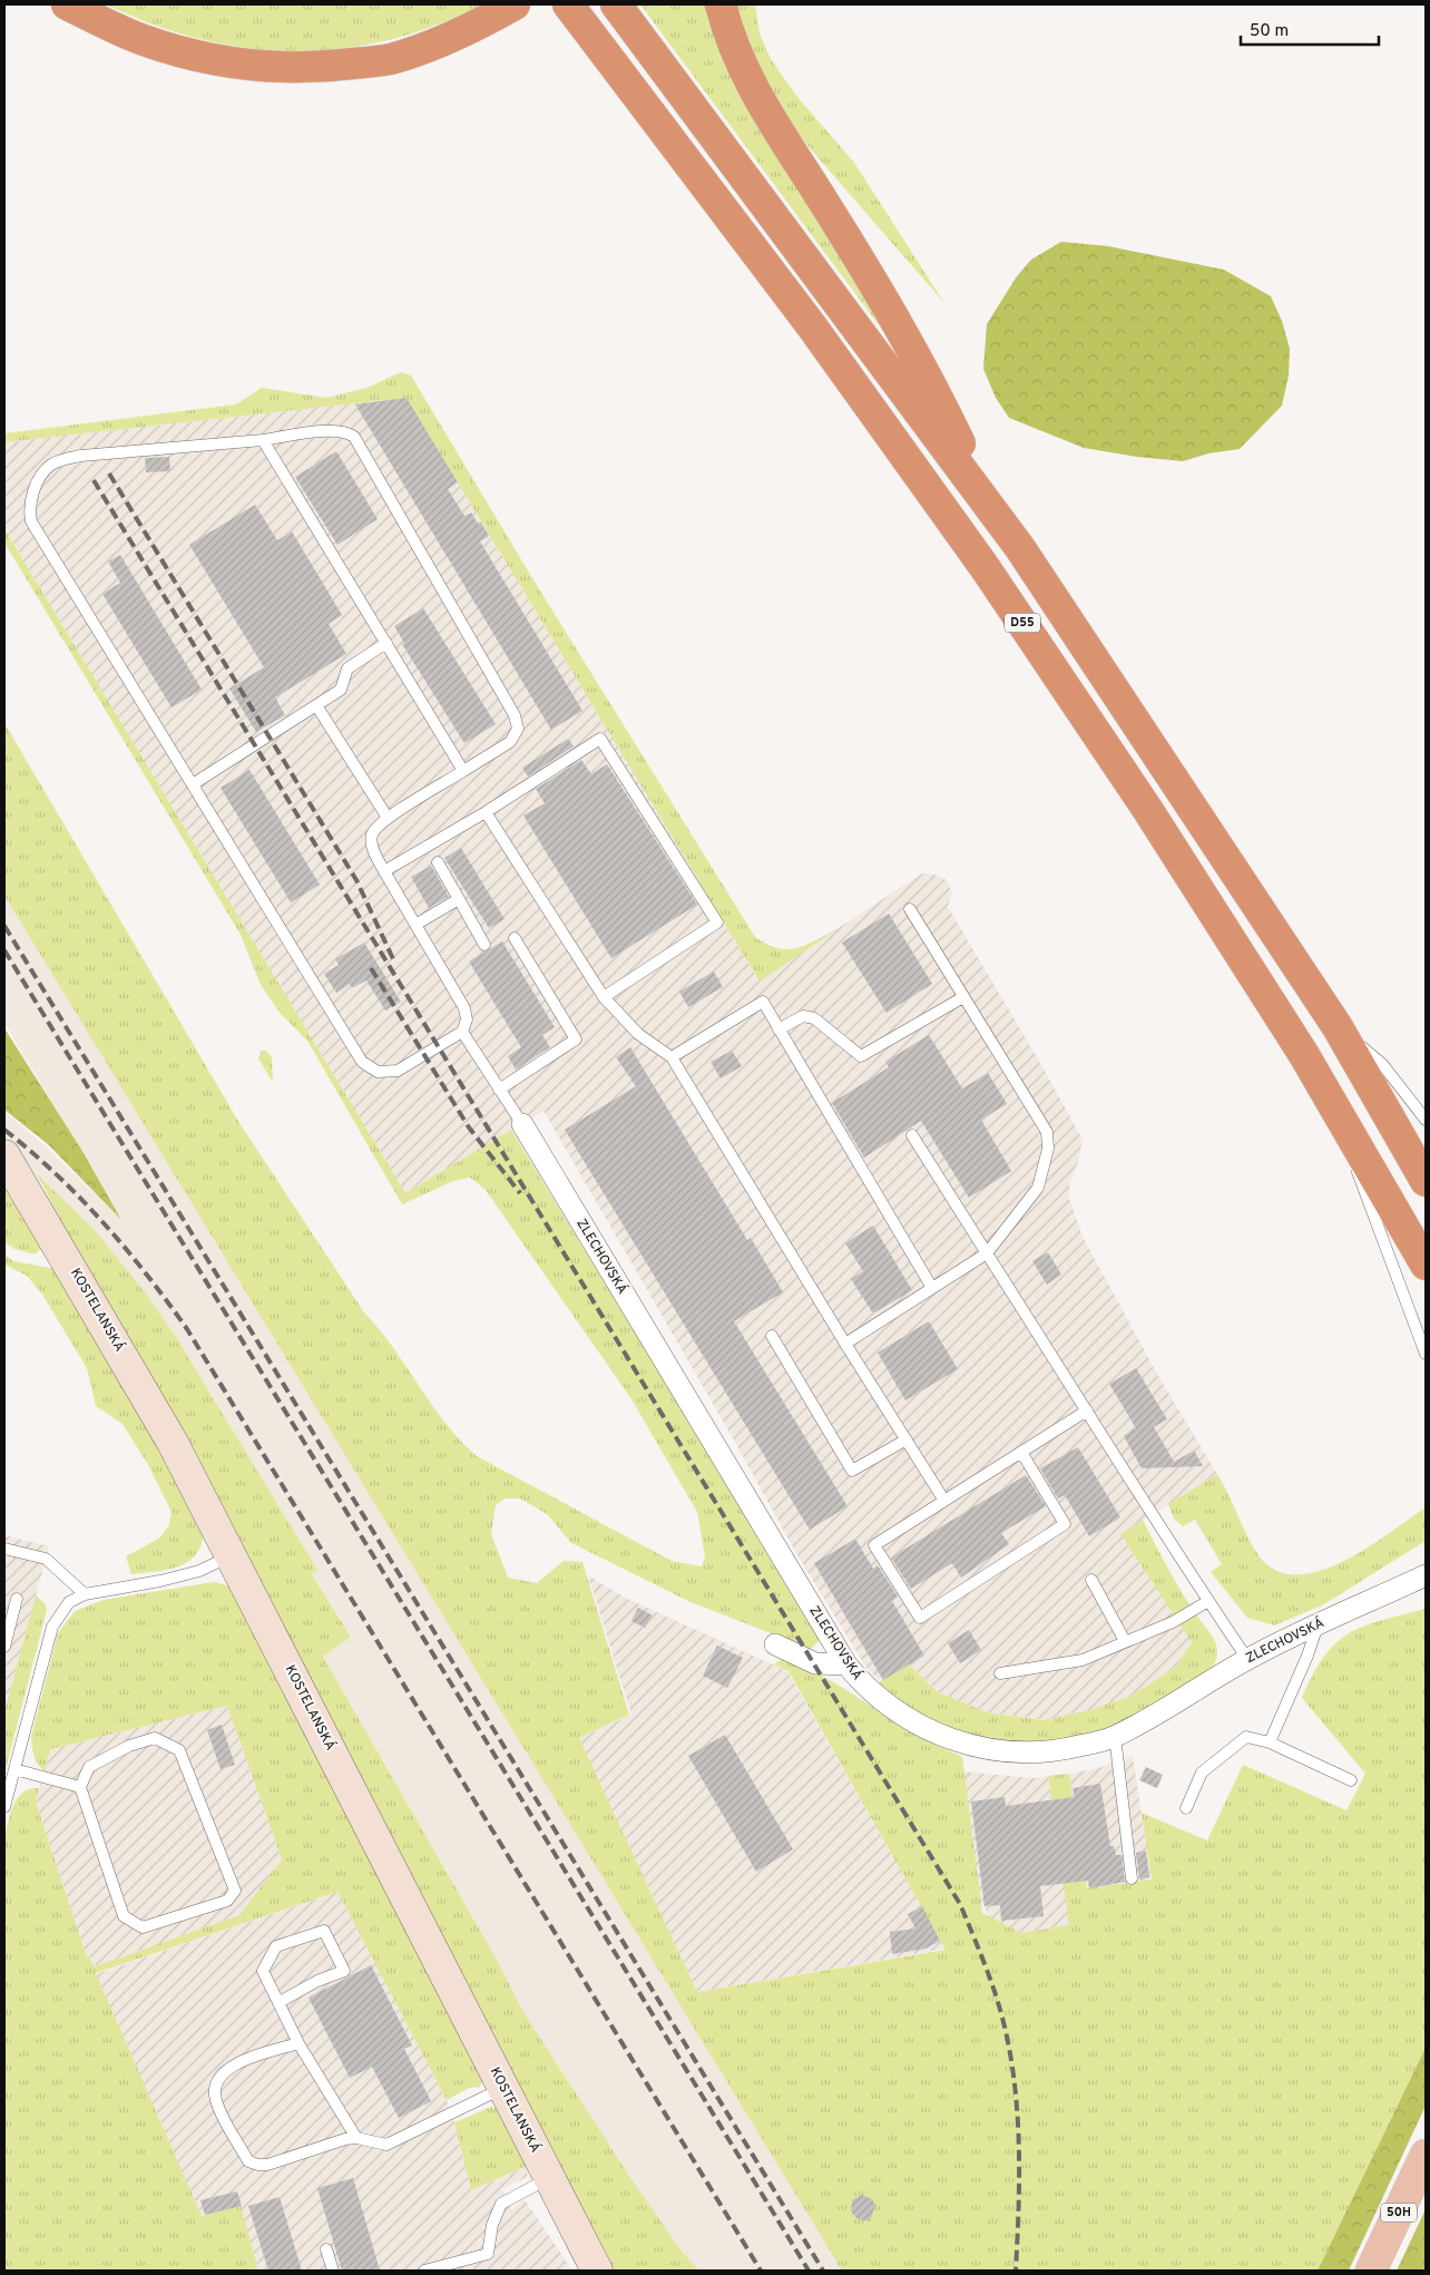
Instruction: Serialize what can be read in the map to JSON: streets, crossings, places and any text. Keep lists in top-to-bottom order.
{
  "streets": {
    "highway": ["D55"],
    "main road": ["KOSTELANSKÁ", "50H"],
    "street": ["ZLECHOVSKÁ"]
  },
  "scale_bar": "50 m"
}
